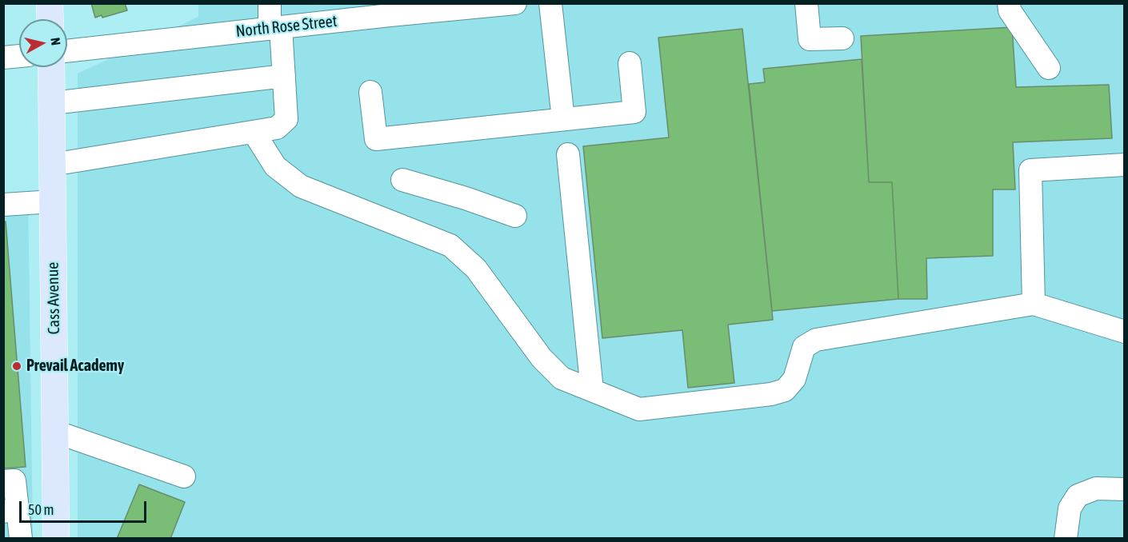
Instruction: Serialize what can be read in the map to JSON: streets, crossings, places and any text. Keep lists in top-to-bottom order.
{
  "streets": {
    "main road": ["Cass Avenue"],
    "street": ["North Rose Street"]
  },
  "places": ["Prevail Academy"],
  "scale_bar": "50 m",
  "north": "right"
}
